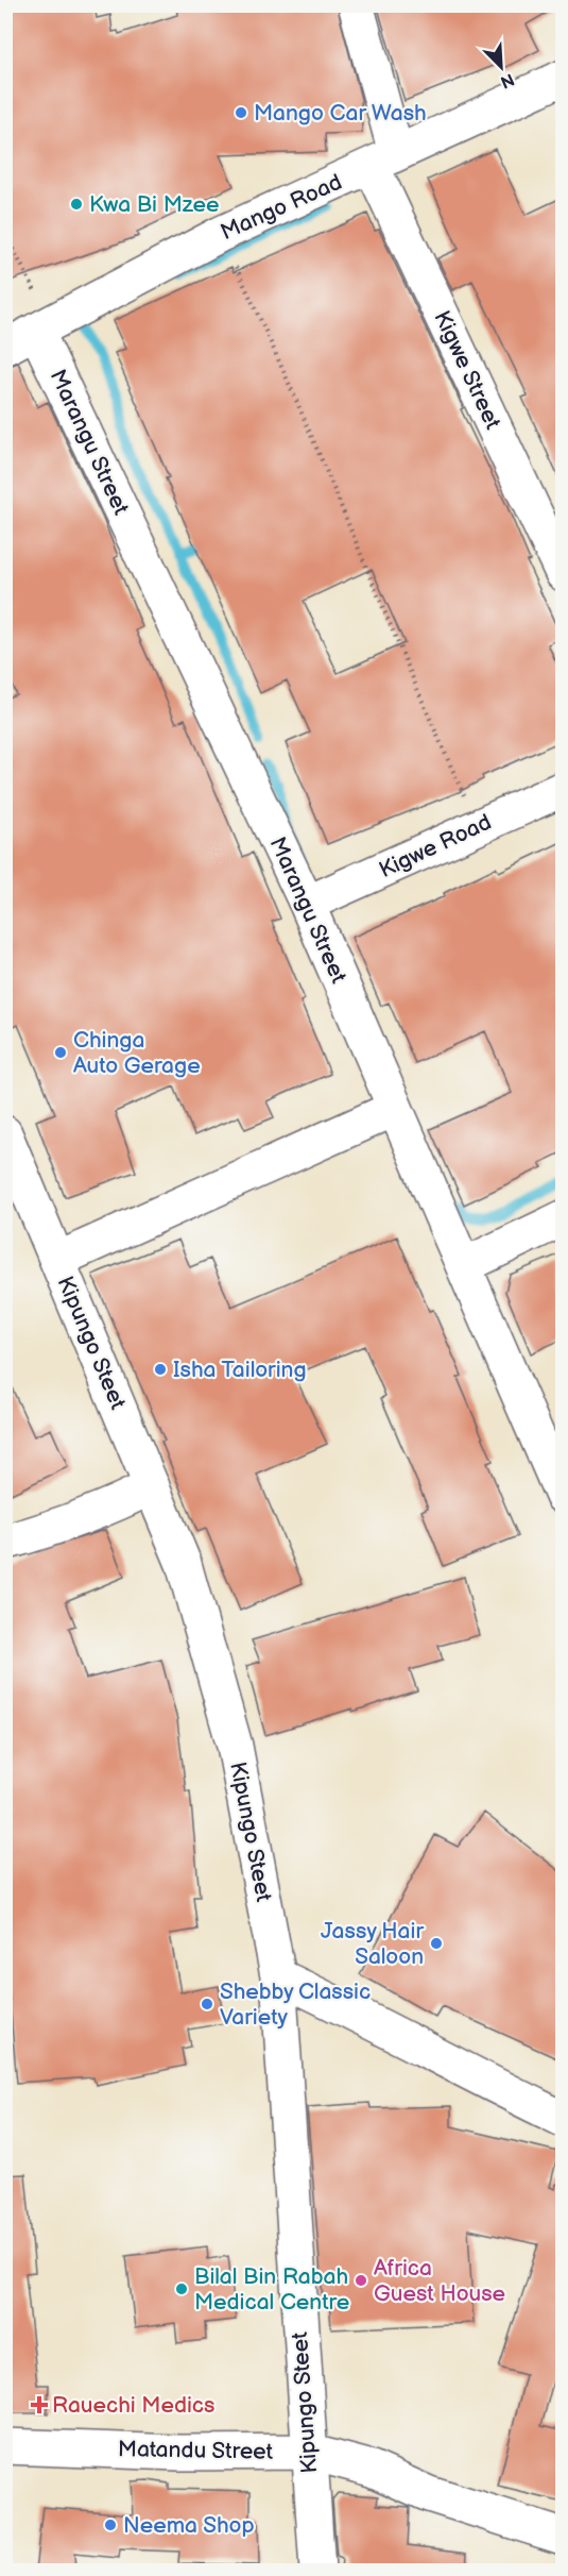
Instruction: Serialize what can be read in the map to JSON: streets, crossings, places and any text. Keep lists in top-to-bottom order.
{
  "streets": {
    "street": [
      "Mango Road",
      "Kigwe Street",
      "Marangu Street",
      "Kigwe Road",
      "Kipungo Steet",
      "Matandu Street"
    ]
  },
  "crossings": [
    ["Mango Road", "Kigwe Street"],
    ["Mango Road", "Marangu Street"],
    ["Marangu Street", "Kigwe Road"],
    ["Kipungo Steet", "Matandu Street"]
  ],
  "places": {
    "other": [
      "Mango Car Wash",
      "Kwa Bi Mzee",
      "Chinga Auto Gerage",
      "Isha Tailoring",
      "Jassy Hair Saloon",
      "Shebby Classic Variety",
      "Africa Guest House",
      "Bilal Bin Rabah Medical Centre",
      "Neema Shop"
    ],
    "health": ["Rauechi Medics"]
  },
  "north": "bottom right"
}
